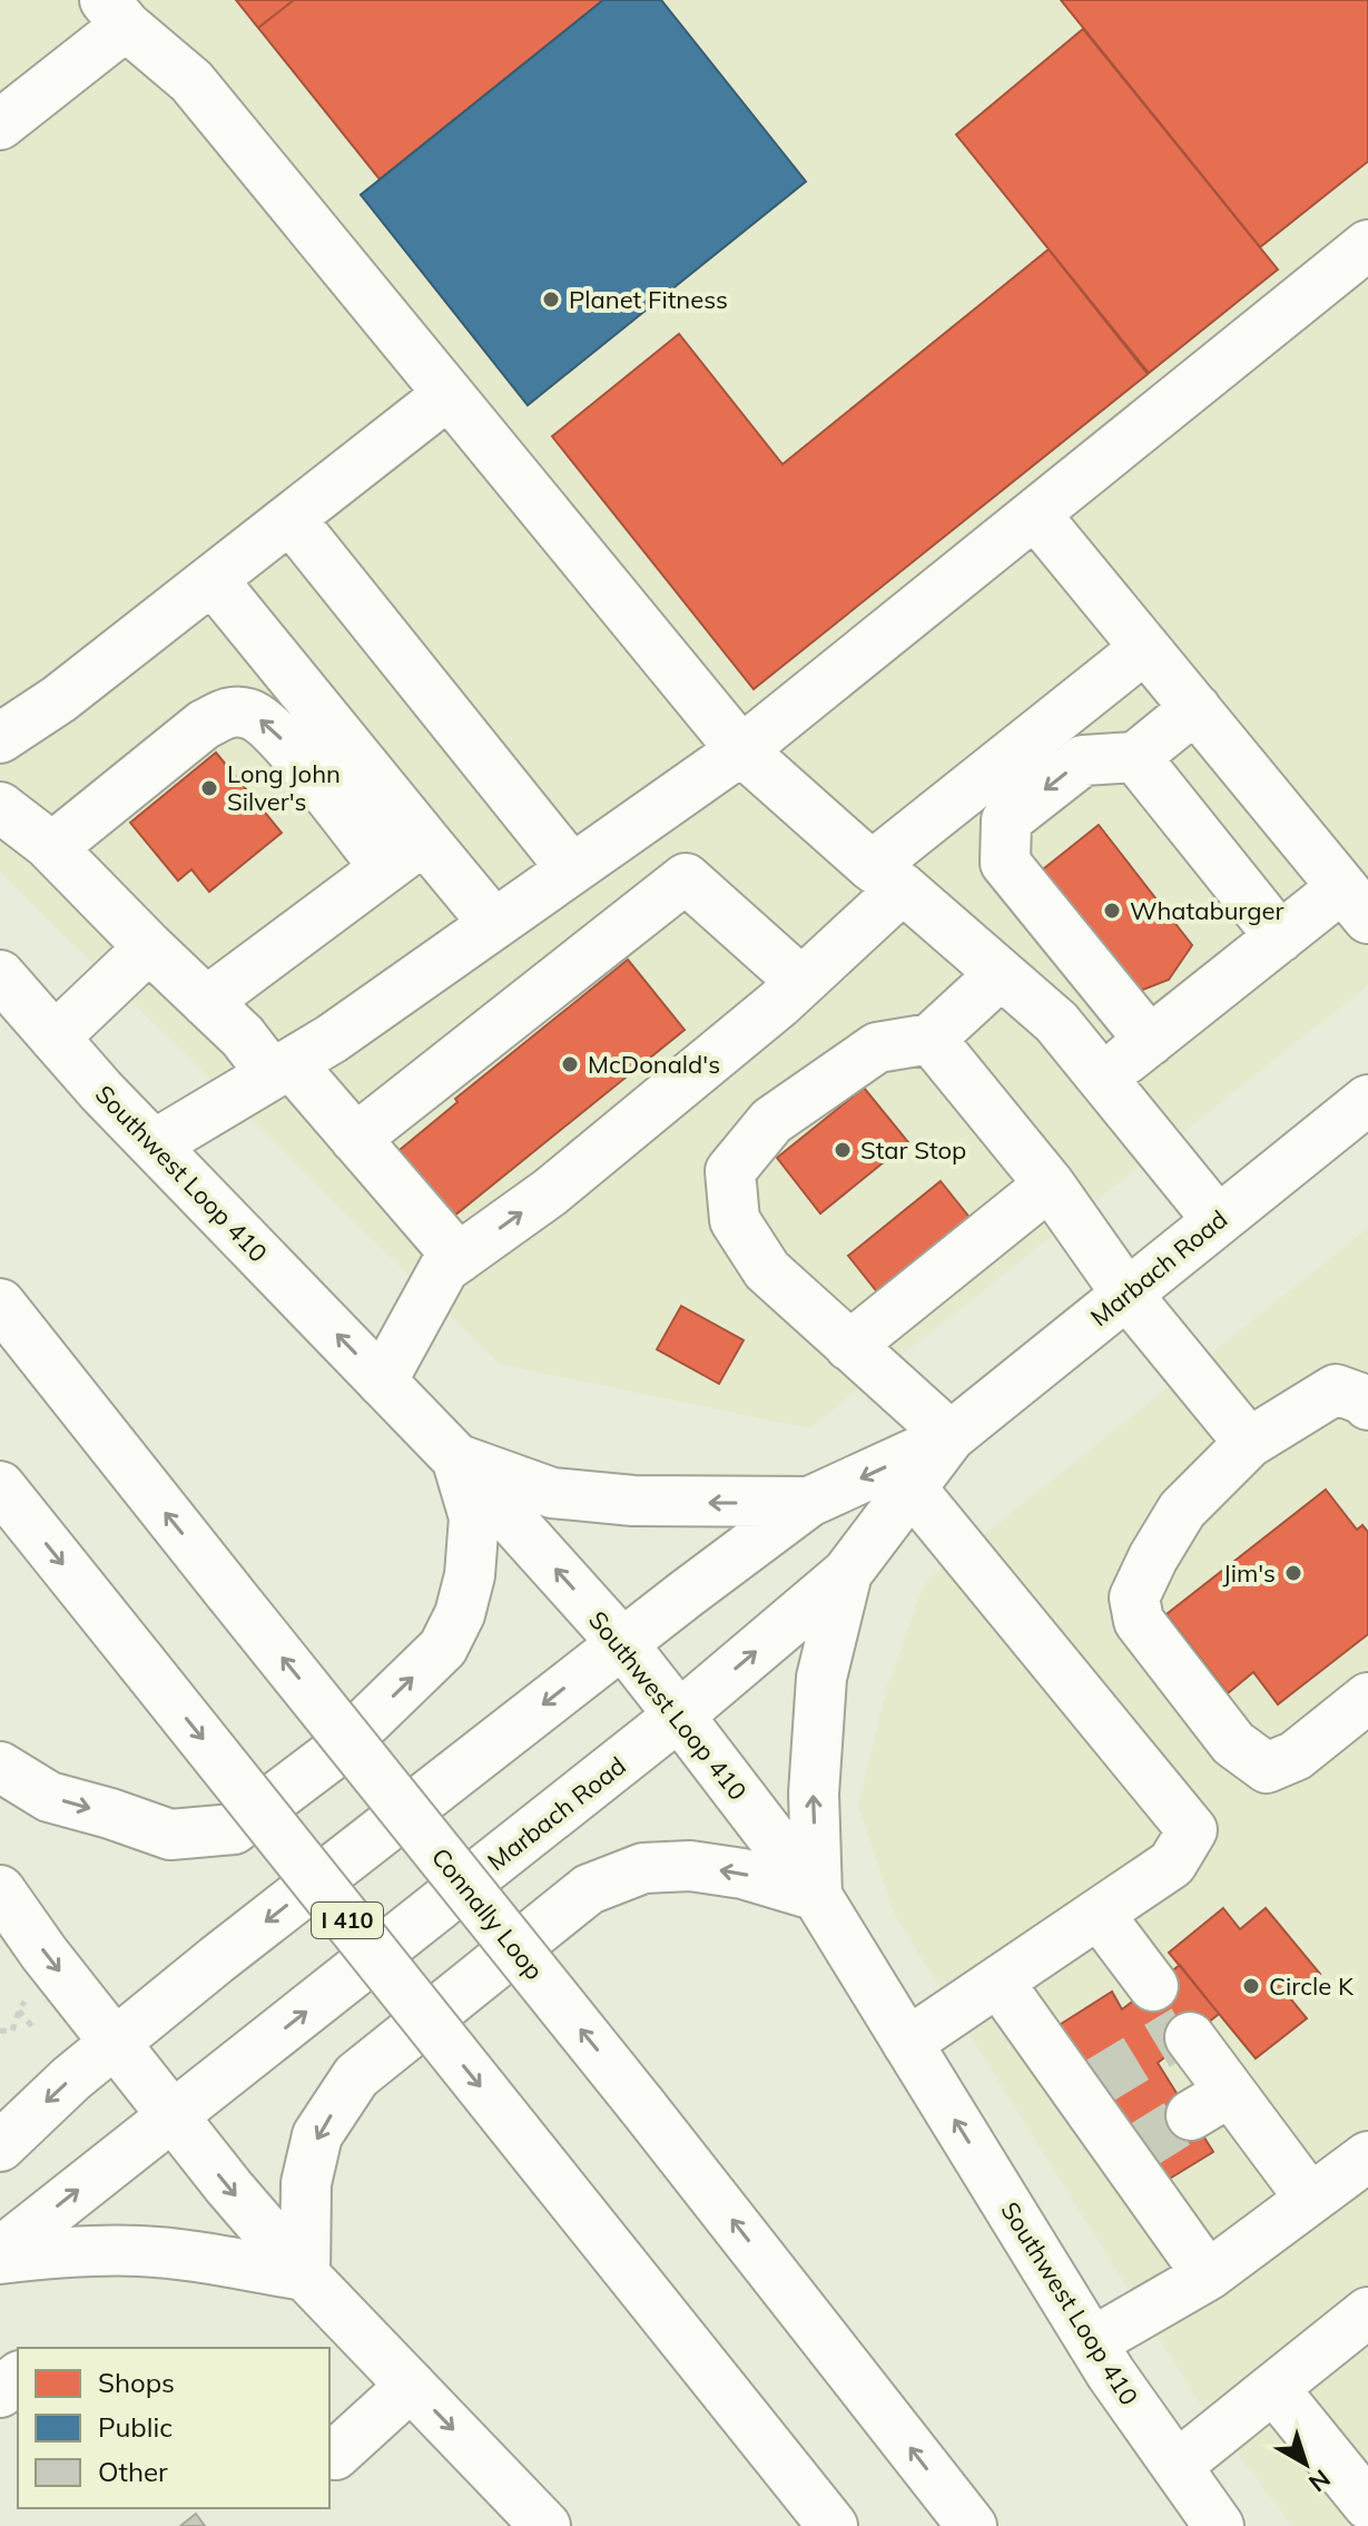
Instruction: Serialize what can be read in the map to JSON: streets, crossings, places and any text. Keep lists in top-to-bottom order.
{
  "streets": {
    "main road": [
      "Southwest Loop 410",
      "Marbach Road",
      "Connally Loop",
      "I 410"
    ]
  },
  "crossings": [
    ["Southwest Loop 410", "Marbach Road"]
  ],
  "places": [
    "Planet Fitness",
    "Long John Silver's",
    "Whataburger",
    "McDonald's",
    "Star Stop",
    "Jim's",
    "Circle K"
  ],
  "legend": ["Shops", "Public", "Other"],
  "north": "bottom right"
}
